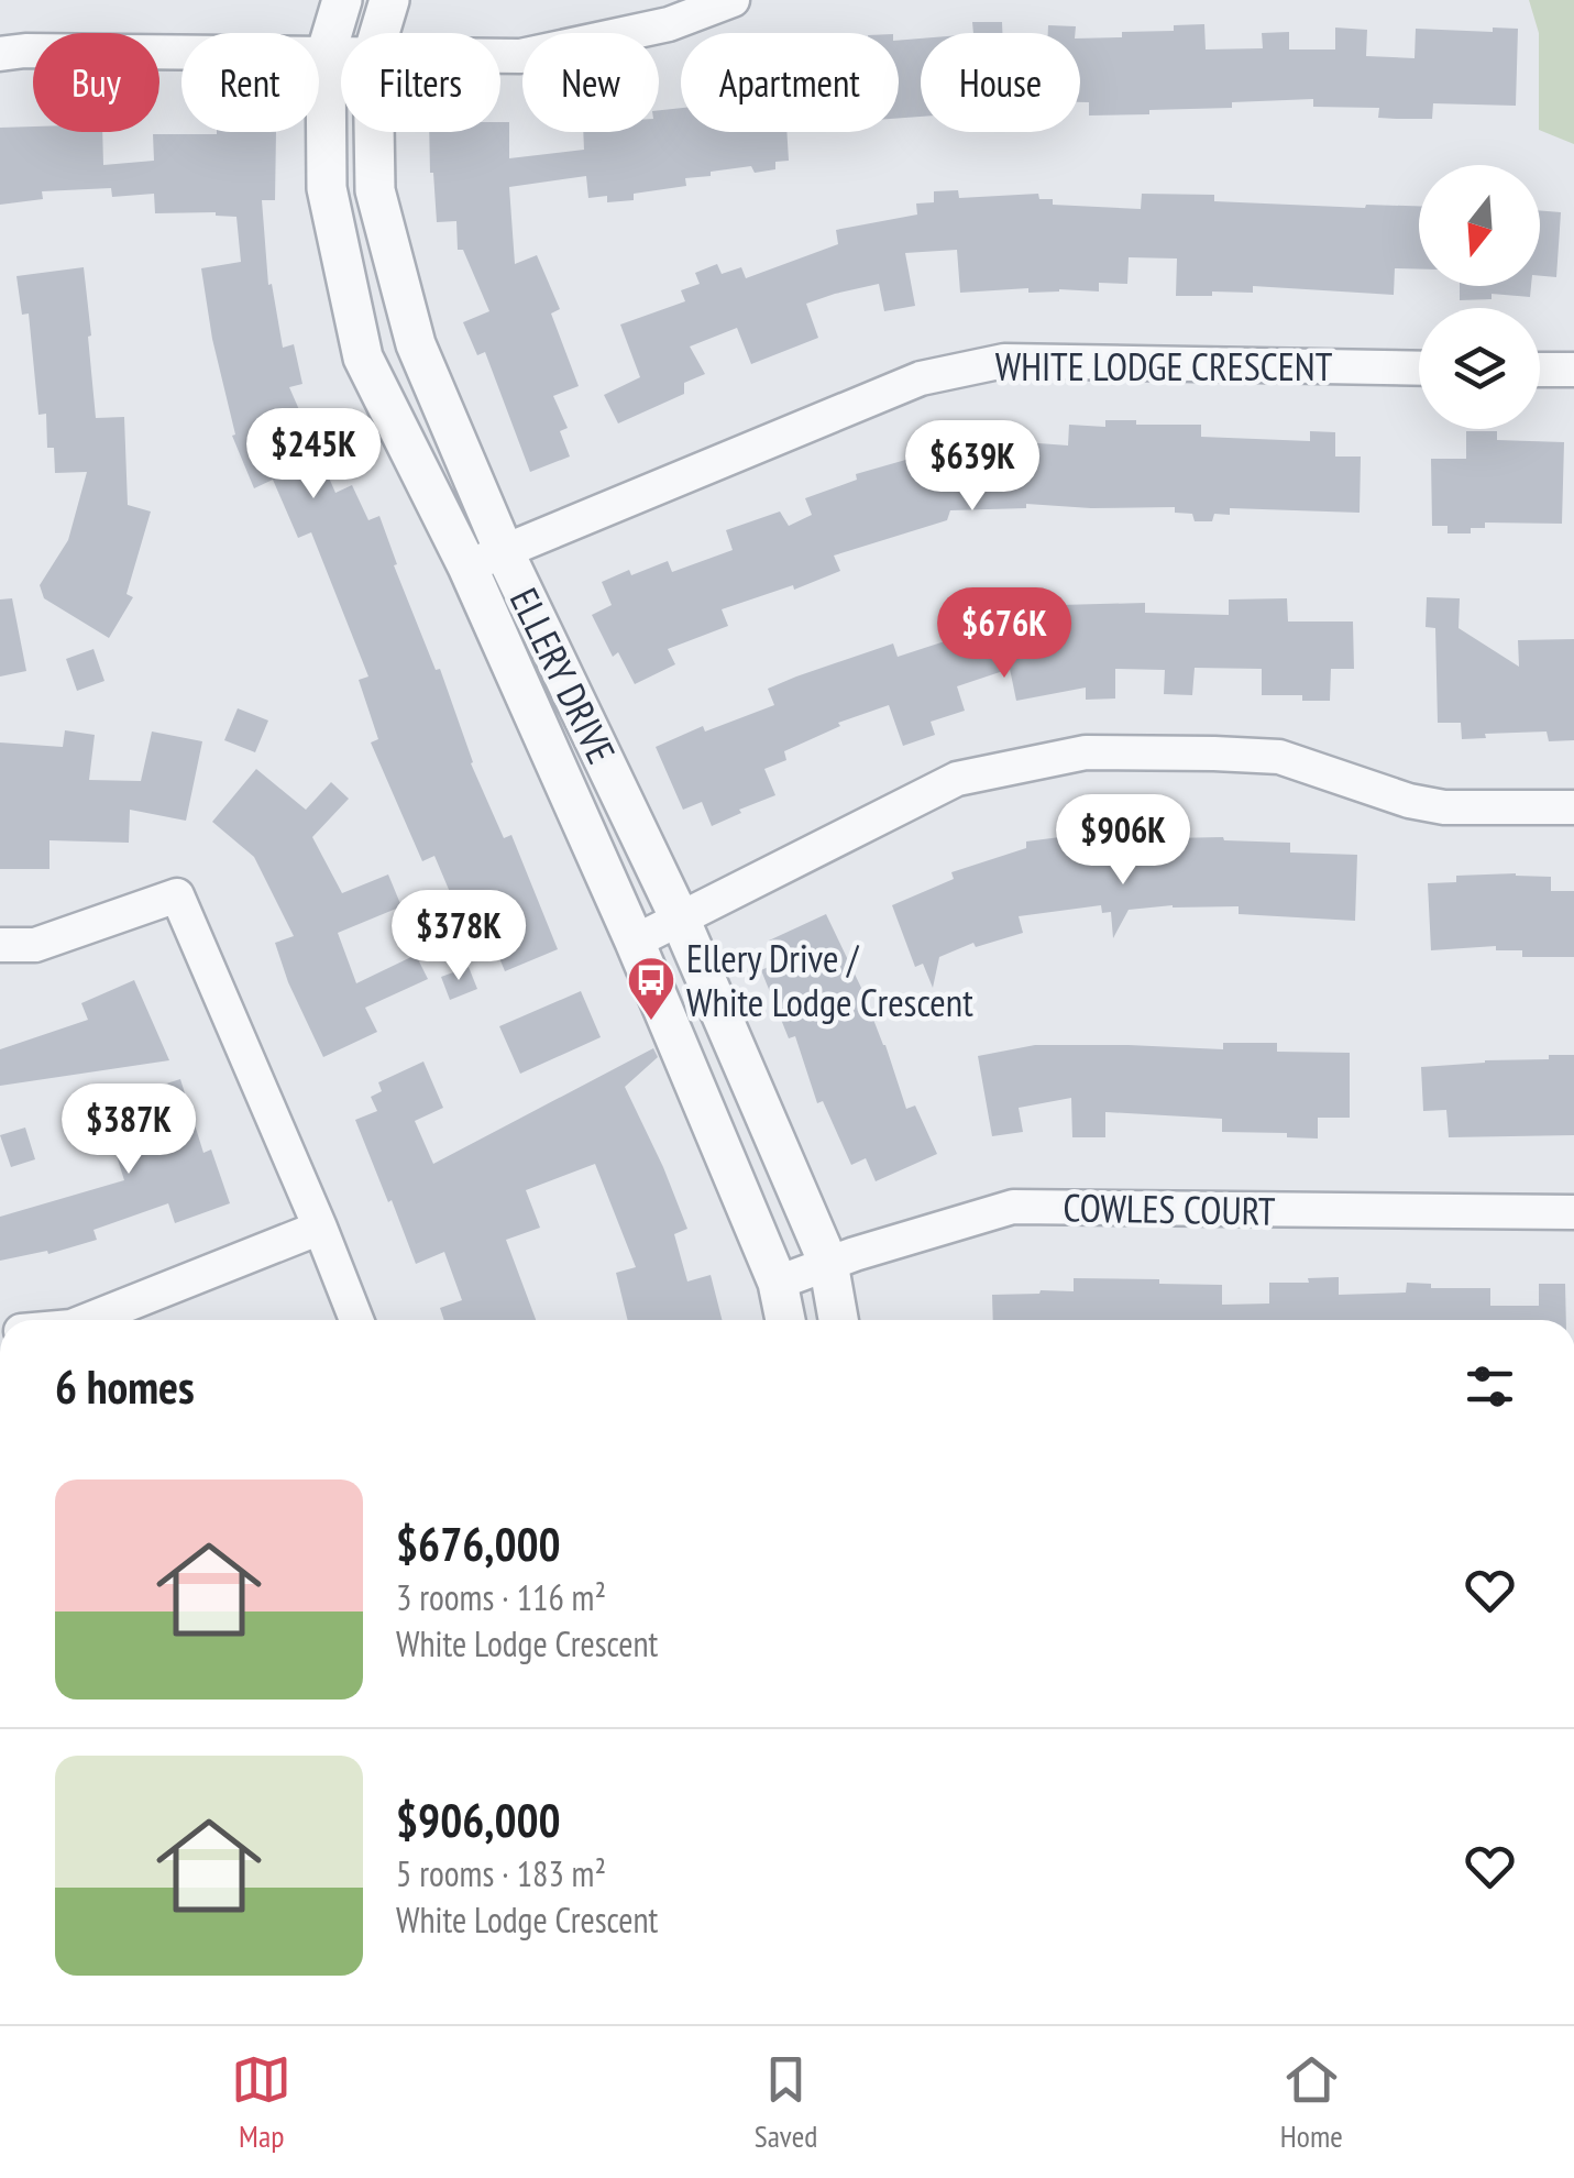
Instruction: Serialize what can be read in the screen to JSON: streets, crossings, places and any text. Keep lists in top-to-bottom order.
{
  "streets": {
    "street": ["WHITE LODGE CRESCENT", "ELLERY DRIVE", "COWLES COURT"]
  },
  "crossings": [
    ["WHITE LODGE CRESCENT", "ELLERY DRIVE"],
    ["ELLERY DRIVE", "COWLES COURT"]
  ],
  "places": {
    "bus stop": ["Ellery Drive / White Lodge Crescent"]
  },
  "north": "bottom",
  "page": {
    "chip": [
      "Buy",
      "Rent",
      "Filters",
      "New",
      "Apartment",
      "House"
    ],
    "price": [
      "$245K",
      "$639K",
      "$676K",
      "$906K",
      "$378K",
      "$387K"
    ],
    "heading": "6 homes",
    "list": [
      {
        "name": "$676,000",
        "note": "3 rooms · 116 m² · White Lodge Crescent"
      },
      {
        "name": "$906,000",
        "note": "5 rooms · 183 m² · White Lodge Crescent"
      }
    ],
    "tabs": ["Map", "Saved", "Home"]
  }
}
